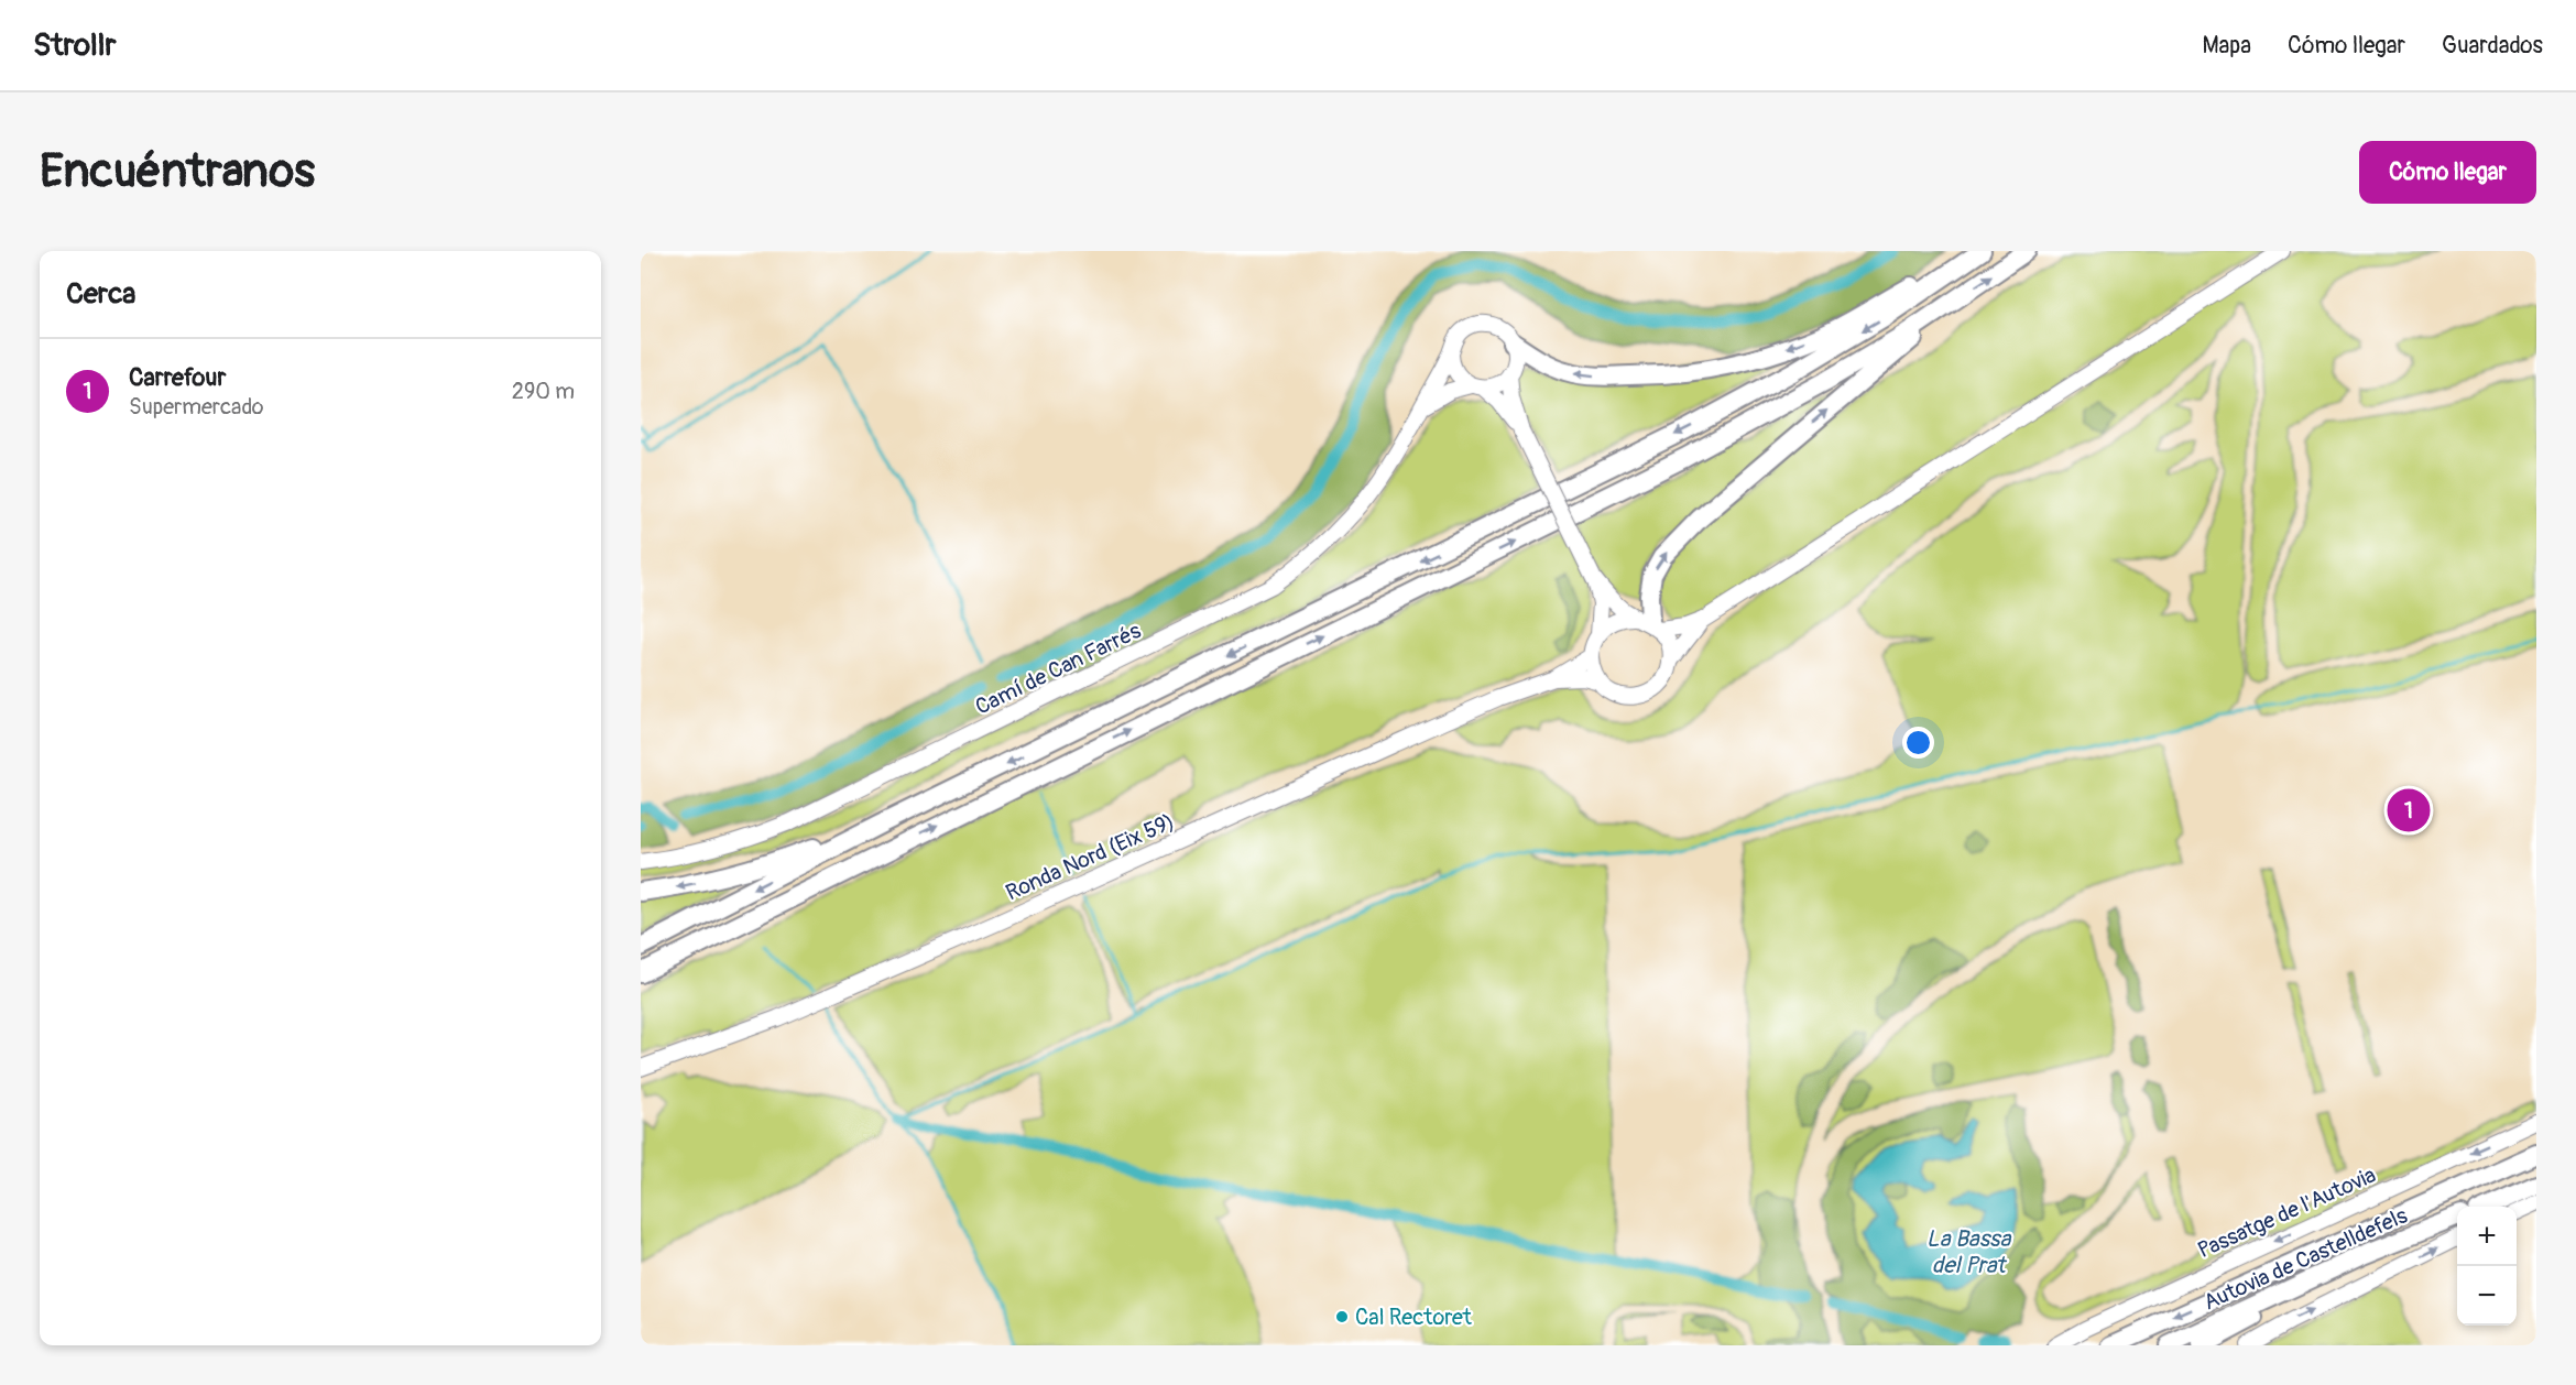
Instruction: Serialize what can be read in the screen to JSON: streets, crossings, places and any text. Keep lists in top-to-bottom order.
{
  "streets": {
    "highway": ["Autovia de Castelldefels"],
    "main road": ["Camí de Can Farrés", "Ronda Nord (Eix 59)", "Passatge de l'Autovia"]
  },
  "water": ["La Bassa del Prat"],
  "places": ["Cal Rectoret"],
  "page": {
    "header": "Strollr",
    "nav": ["Mapa", "Cómo llegar", "Guardados"],
    "buttons": "Cómo llegar",
    "title": "Encuéntranos",
    "heading": "Cerca",
    "list": [
      {
        "mark": "1",
        "name": "Carrefour",
        "note": "Supermercado",
        "value": "290 m"
      }
    ],
    "pins": "1",
    "map_buttons": ["+", "−"]
  }
}
